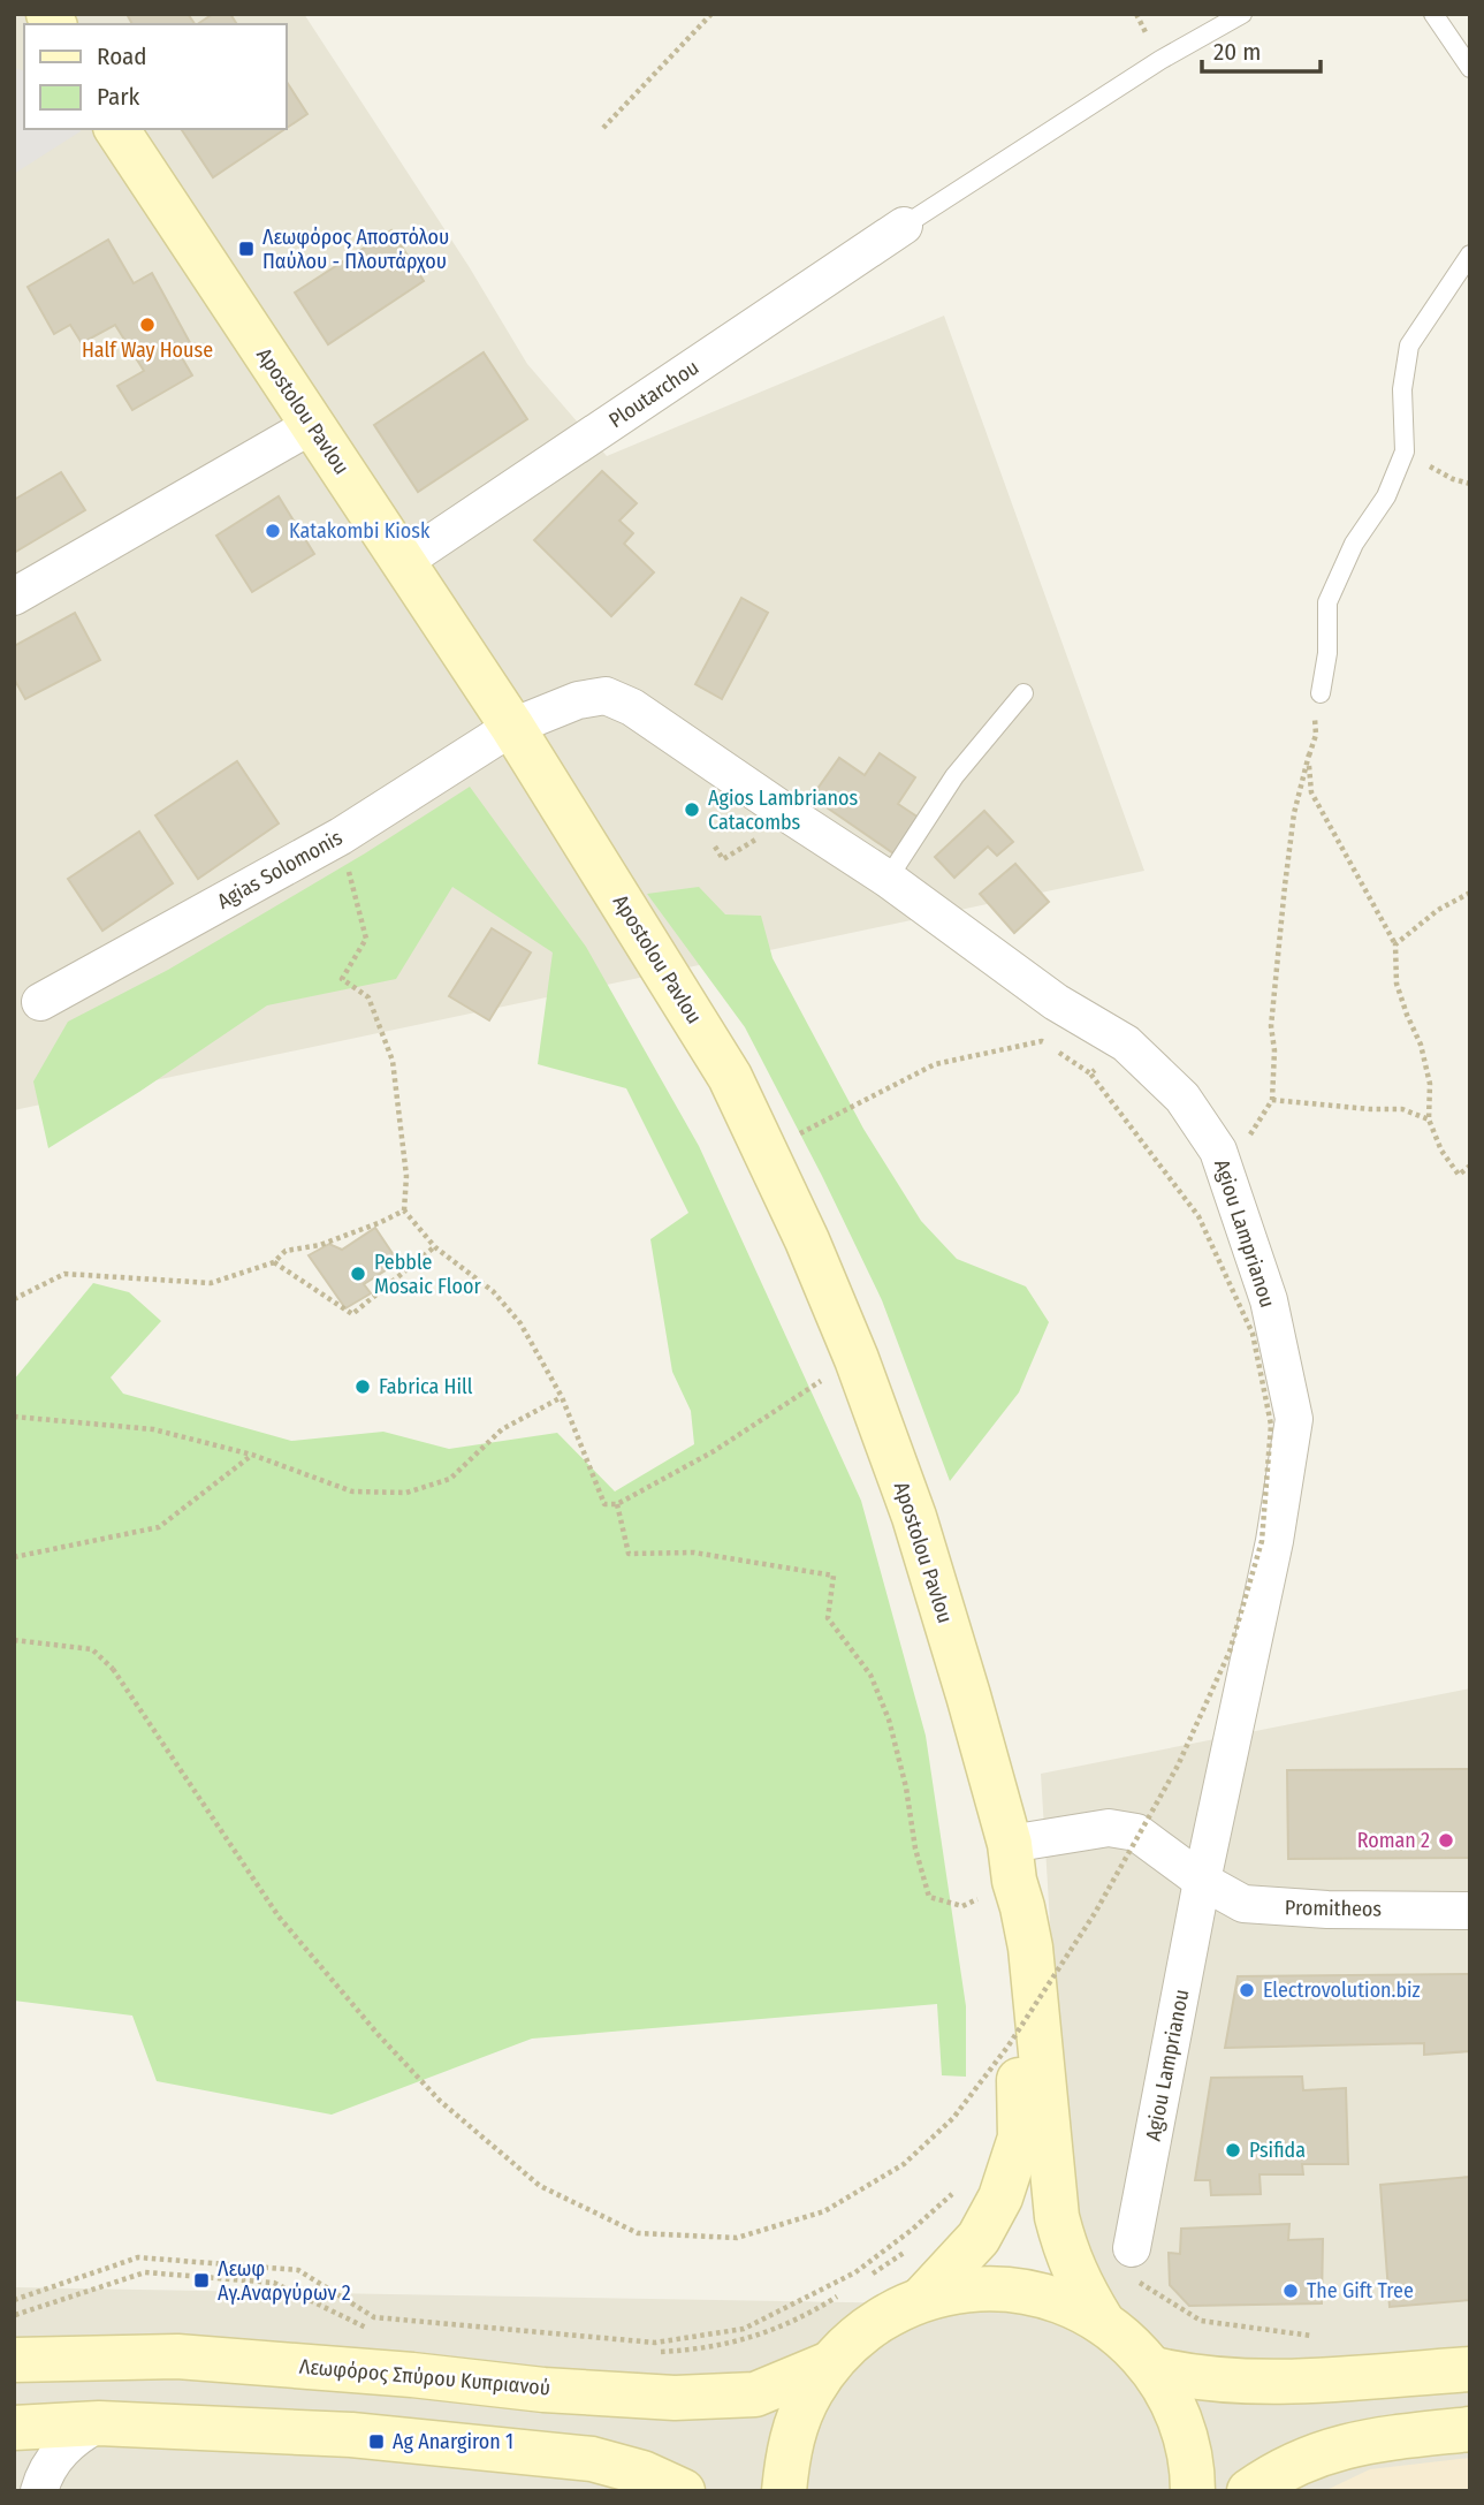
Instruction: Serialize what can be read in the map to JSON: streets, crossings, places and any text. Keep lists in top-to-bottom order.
{
  "streets": {
    "main road": ["Apostolou Pavlou", "Λεωφόρος Σπύρου Κυπριανού"],
    "street": [
      "Ploutarchou",
      "Agias Solomonis",
      "Agiou Lamprianou",
      "Promitheos"
    ]
  },
  "crossings": [
    ["Ploutarchou", "Apostolou Pavlou"],
    ["Apostolou Pavlou", "Agias Solomonis"],
    ["Apostolou Pavlou", "Agiou Lamprianou"],
    ["Agias Solomonis", "Agiou Lamprianou"],
    ["Agiou Lamprianou", "Promitheos"]
  ],
  "places": {
    "transit": ["Λεωφόρος Αποστόλου Παύλου - Πλουτάρχου", "Λεωφ Αγ.Αναργύρων 2", "Ag Anargiron 1"],
    "other": [
      "Half Way House",
      "Katakombi Kiosk",
      "Agios Lambrianos Catacombs",
      "Pebble Mosaic Floor",
      "Fabrica Hill",
      "Roman 2",
      "Electrovolution.biz",
      "Psifida",
      "The Gift Tree"
    ]
  },
  "legend": ["Road", "Park"],
  "scale_bar": "20 m"
}
